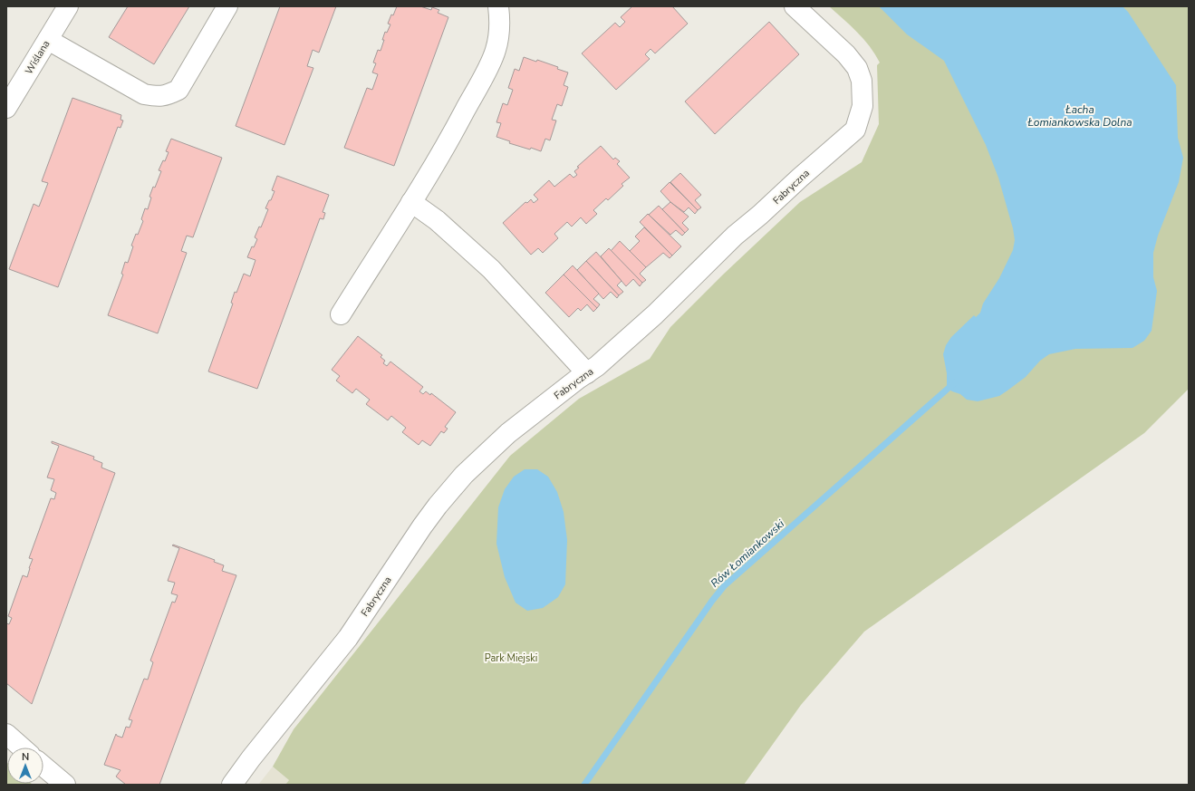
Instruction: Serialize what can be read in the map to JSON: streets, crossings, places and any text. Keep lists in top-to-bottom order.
{
  "streets": {
    "street": ["Wiślana", "Fabryczna"]
  },
  "water": ["Łacha Łomiankowska Dolna", "Rów Łomiankowski"],
  "parks": ["Park Miejski"],
  "north": "top"
}
